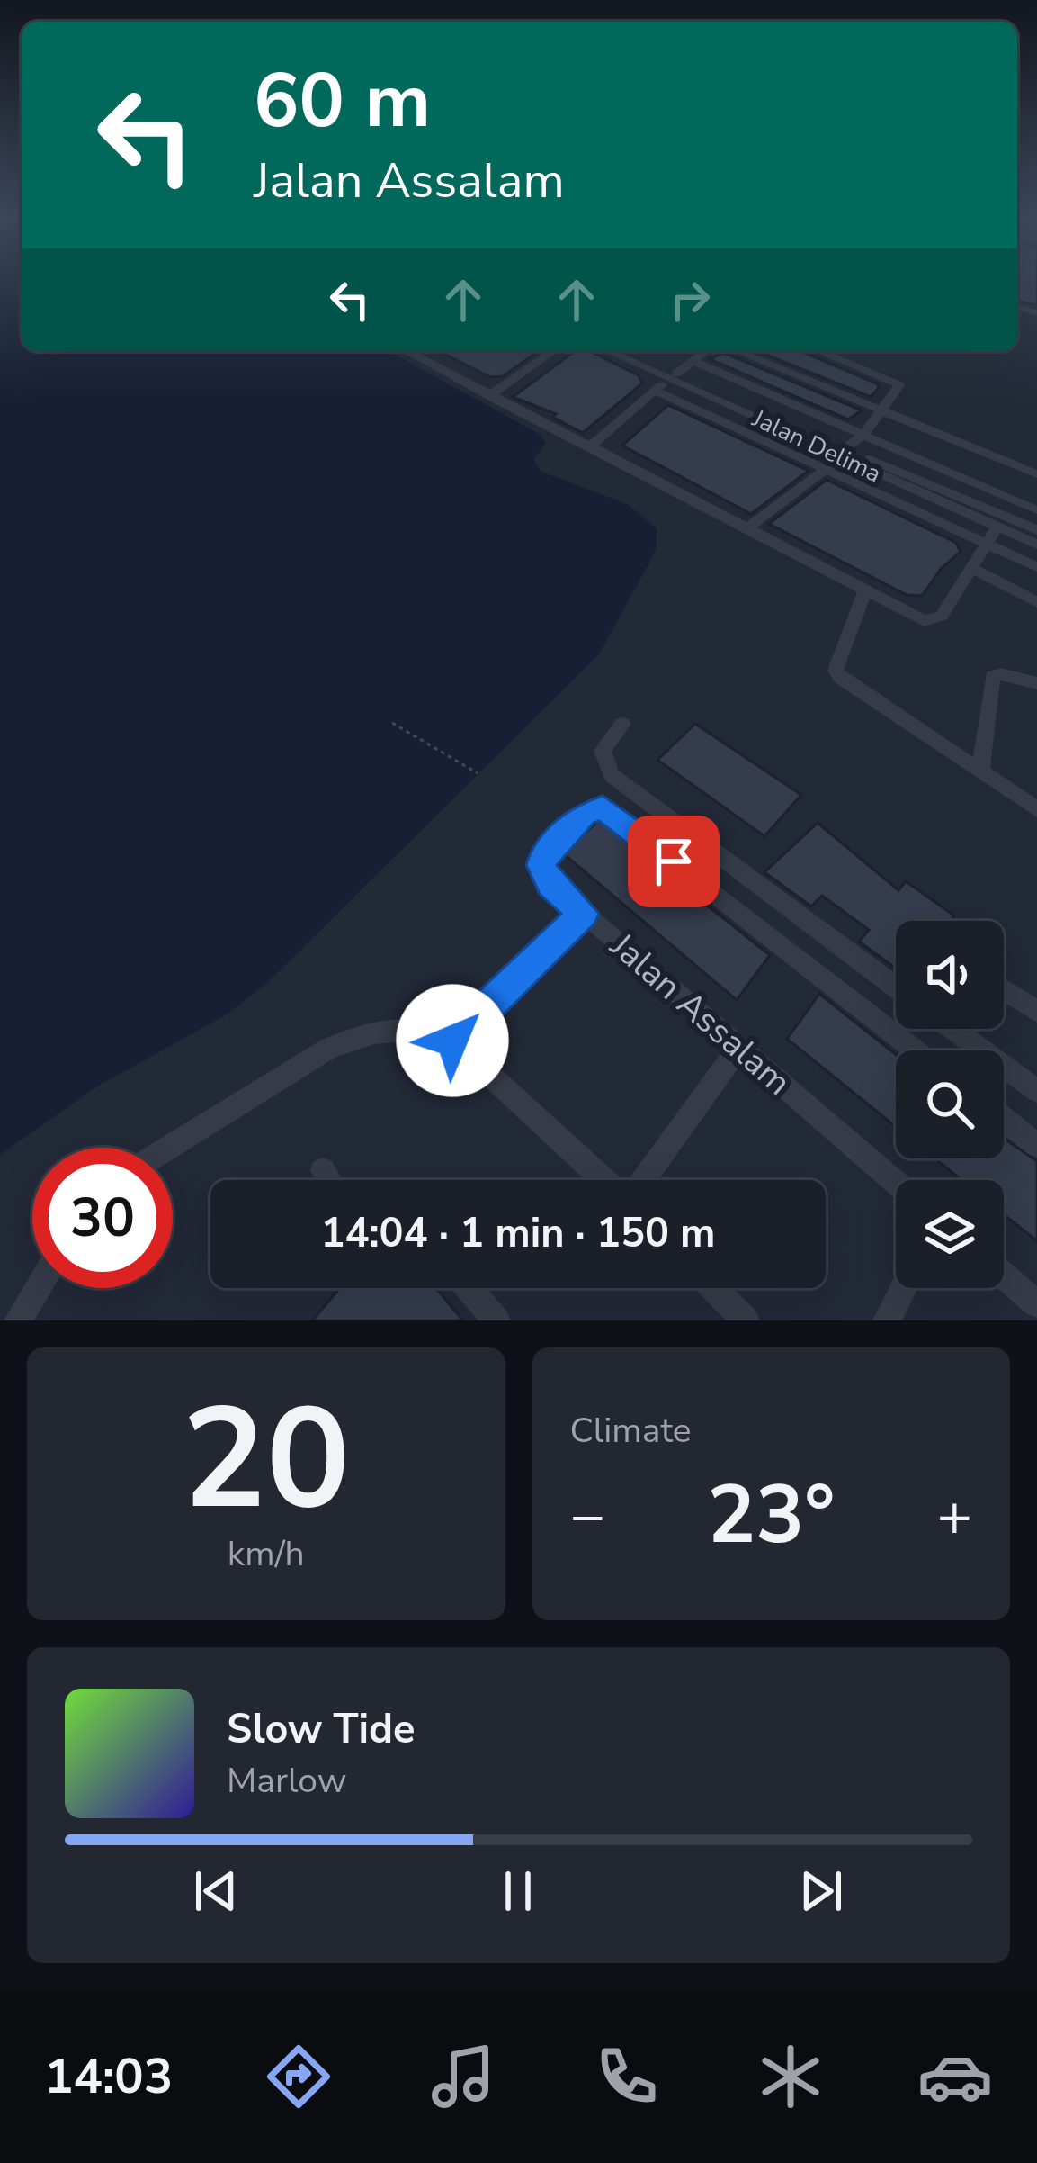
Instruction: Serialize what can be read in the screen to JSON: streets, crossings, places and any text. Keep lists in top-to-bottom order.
{
  "streets": {
    "street": ["Jalan Delima", "Jalan Assalam"]
  },
  "page": {
    "turn": ["60 m", "Jalan Assalam"],
    "limit": "30",
    "trip": "14:04 · 1 min · 150 m",
    "tile": [
      ["20", "km/h"],
      "Climate"
    ],
    "heat": ["−", "23°", "+"],
    "song": ["Slow Tide", "Marlow"],
    "tabs": "14:03"
  }
}
